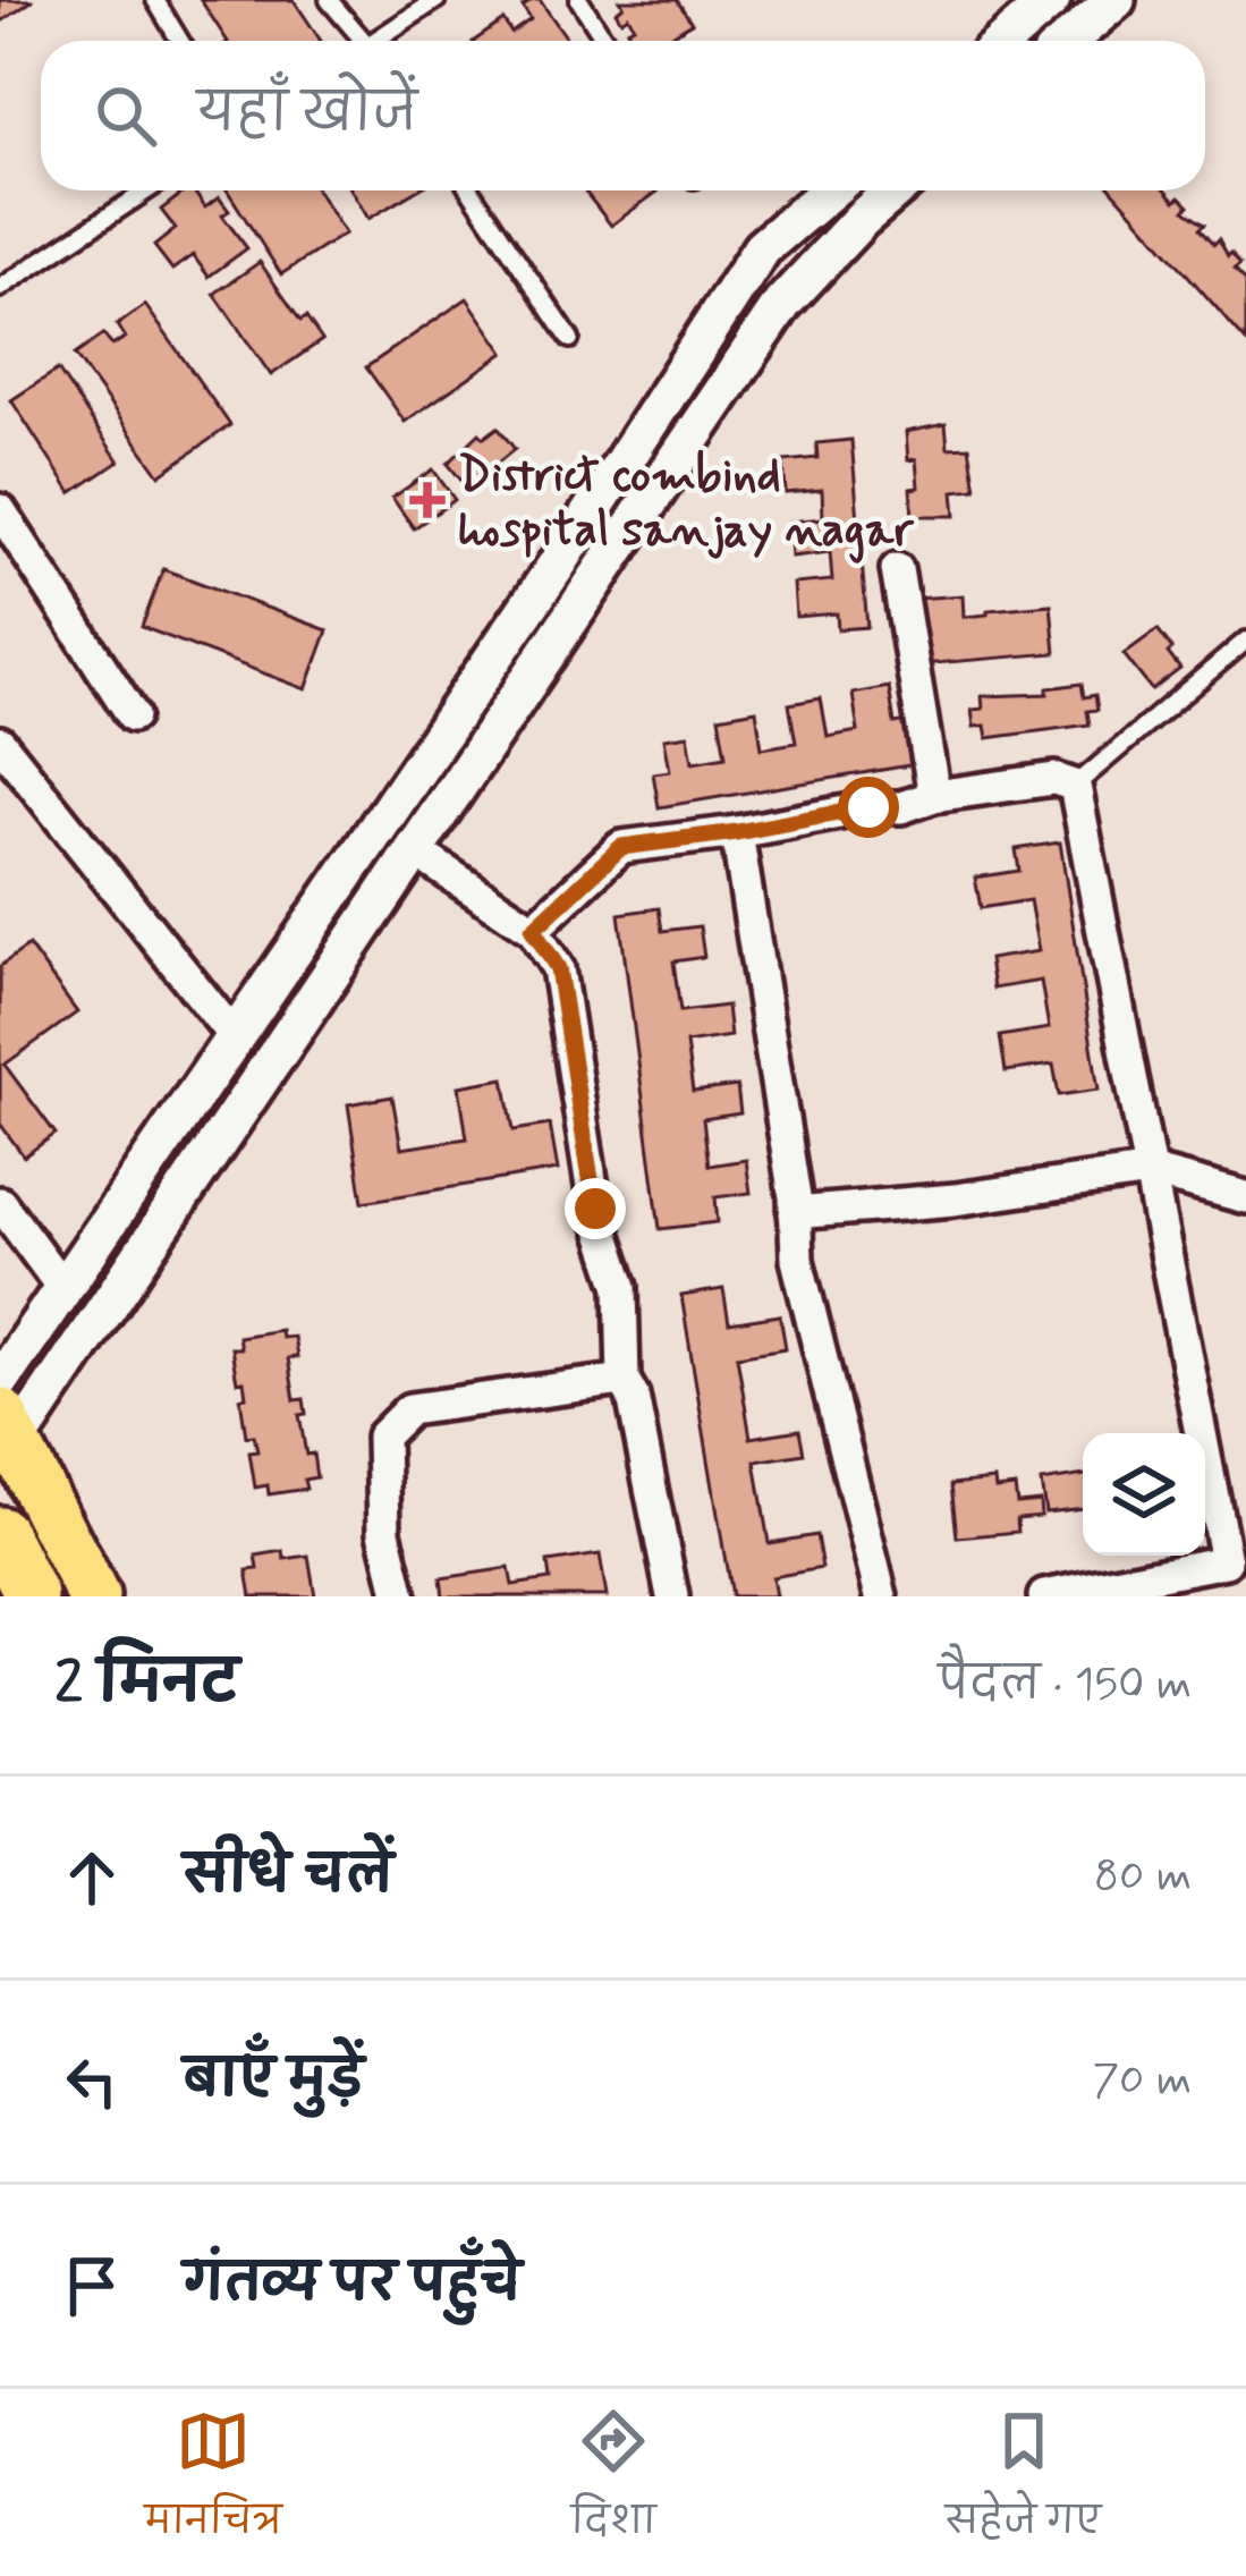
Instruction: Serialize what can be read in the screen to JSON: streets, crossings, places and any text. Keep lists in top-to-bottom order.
{
  "places": {
    "health": ["District combind hospital sanjay nagar"]
  },
  "page": {
    "search": "यहाँ खोजें",
    "heading": ["2 मिनट", "पैदल · 150 m"],
    "list": [
      ["सीधे चलें", "80 m"],
      ["बाएँ मुड़ें", "70 m"],
      "गंतव्य पर पहुँचे"
    ],
    "nav": ["मानचित्र", "दिशा", "सहेजे गए"]
  }
}
